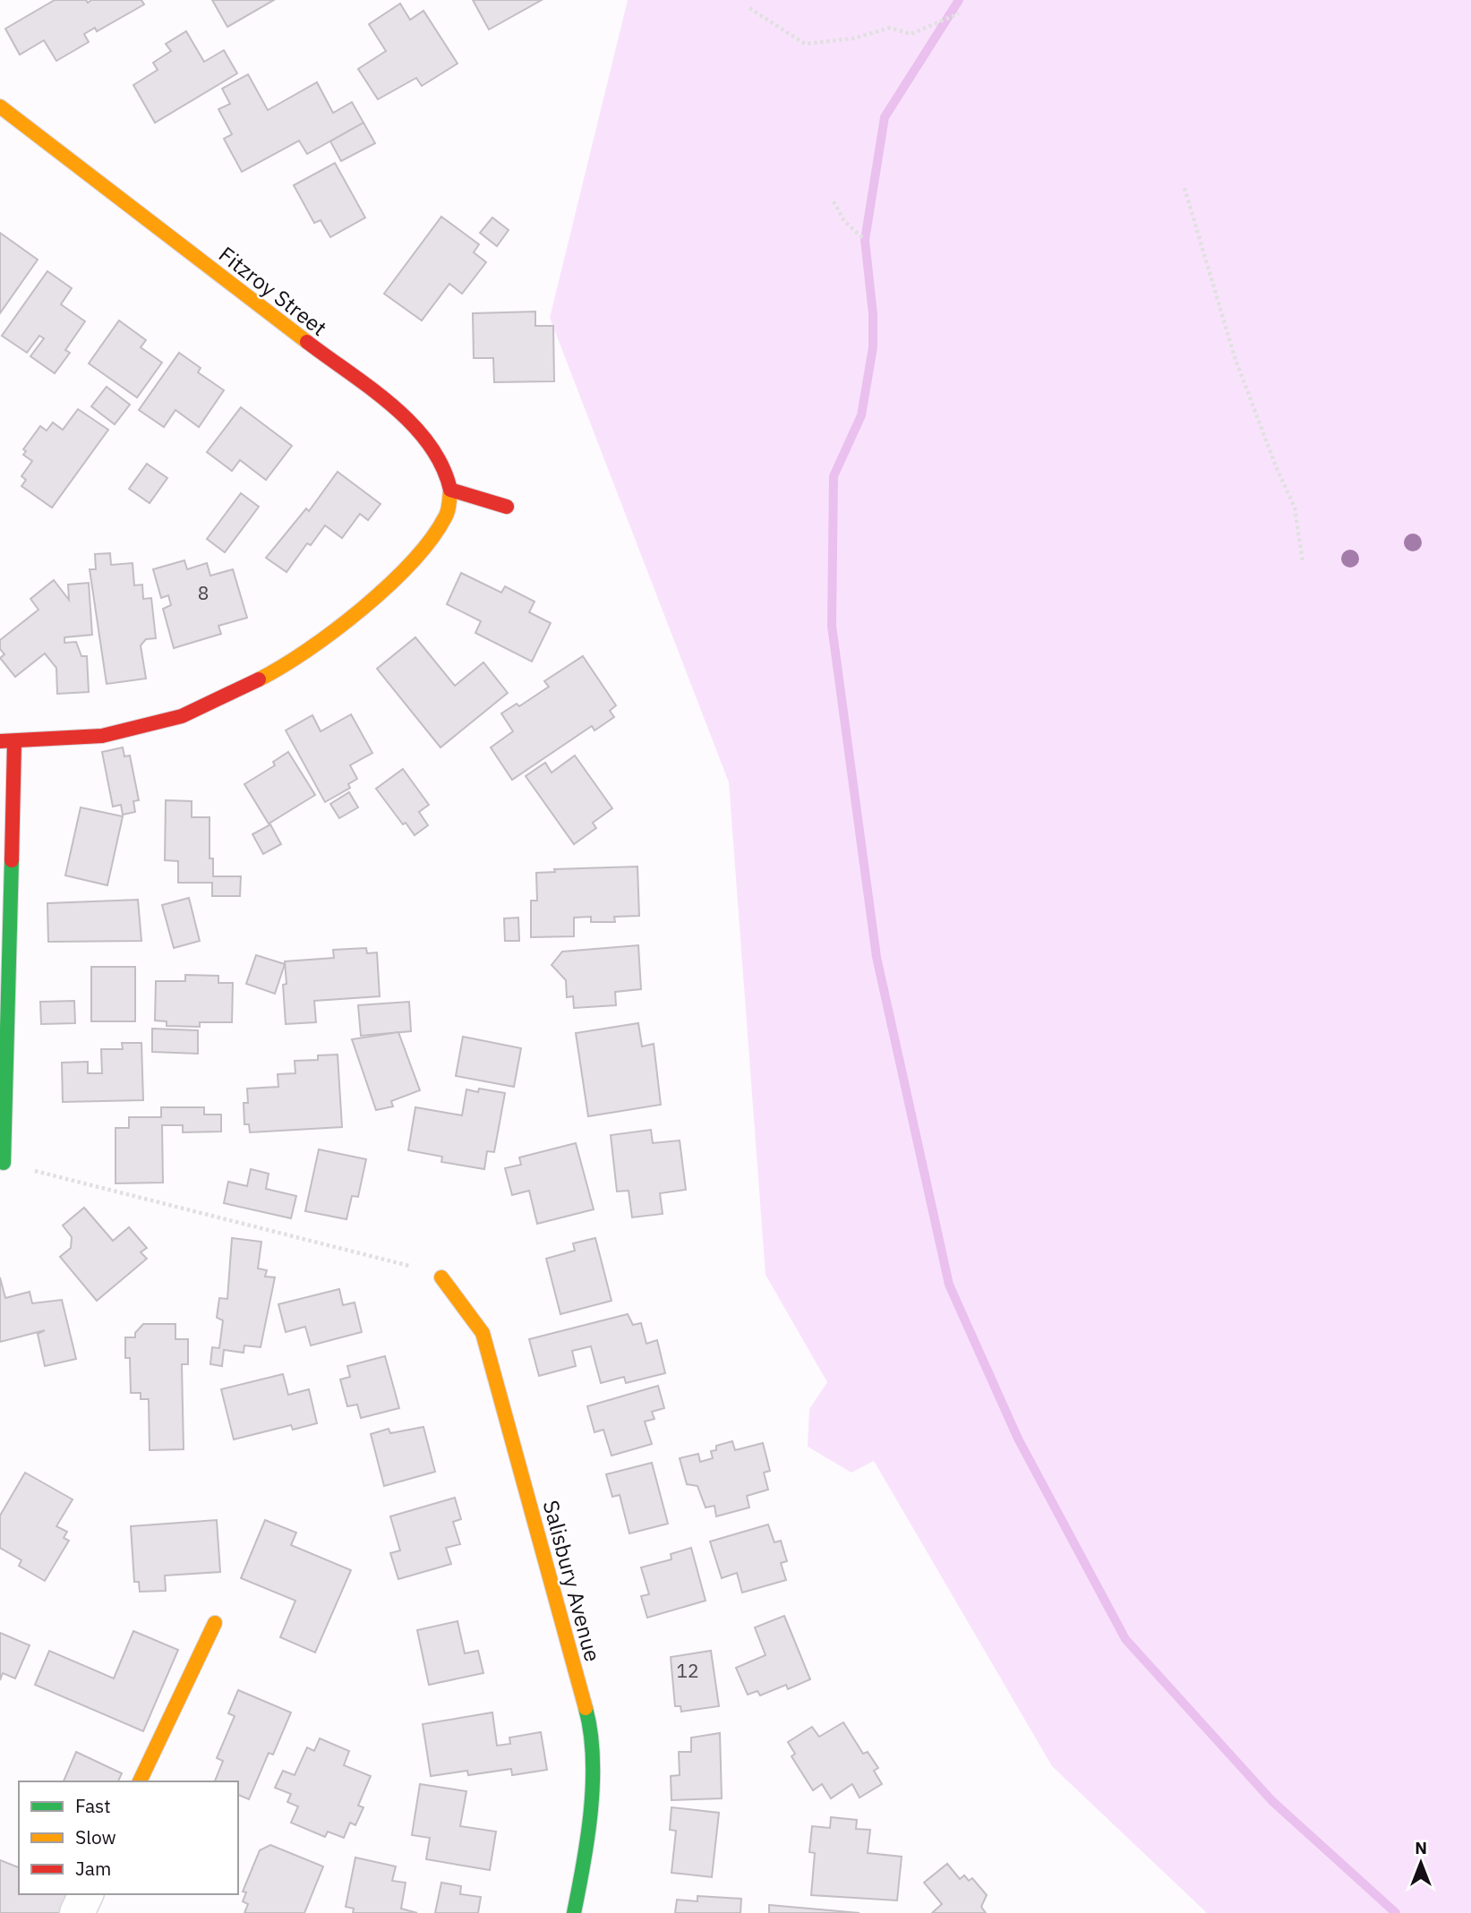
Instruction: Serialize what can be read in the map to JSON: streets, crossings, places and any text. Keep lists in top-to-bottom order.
{
  "streets": {
    "street": ["Fitzroy Street", "Salisbury Avenue"]
  },
  "house_numbers": ["8", "12"],
  "legend": ["Fast", "Slow", "Jam"],
  "north": "top"
}
